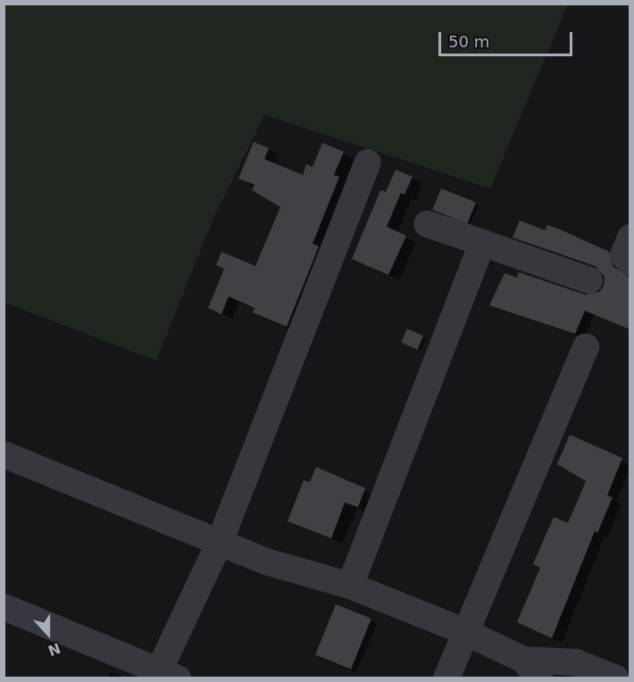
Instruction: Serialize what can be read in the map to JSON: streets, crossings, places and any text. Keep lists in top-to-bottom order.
{
  "scale_bar": "50 m",
  "north": "bottom"
}
